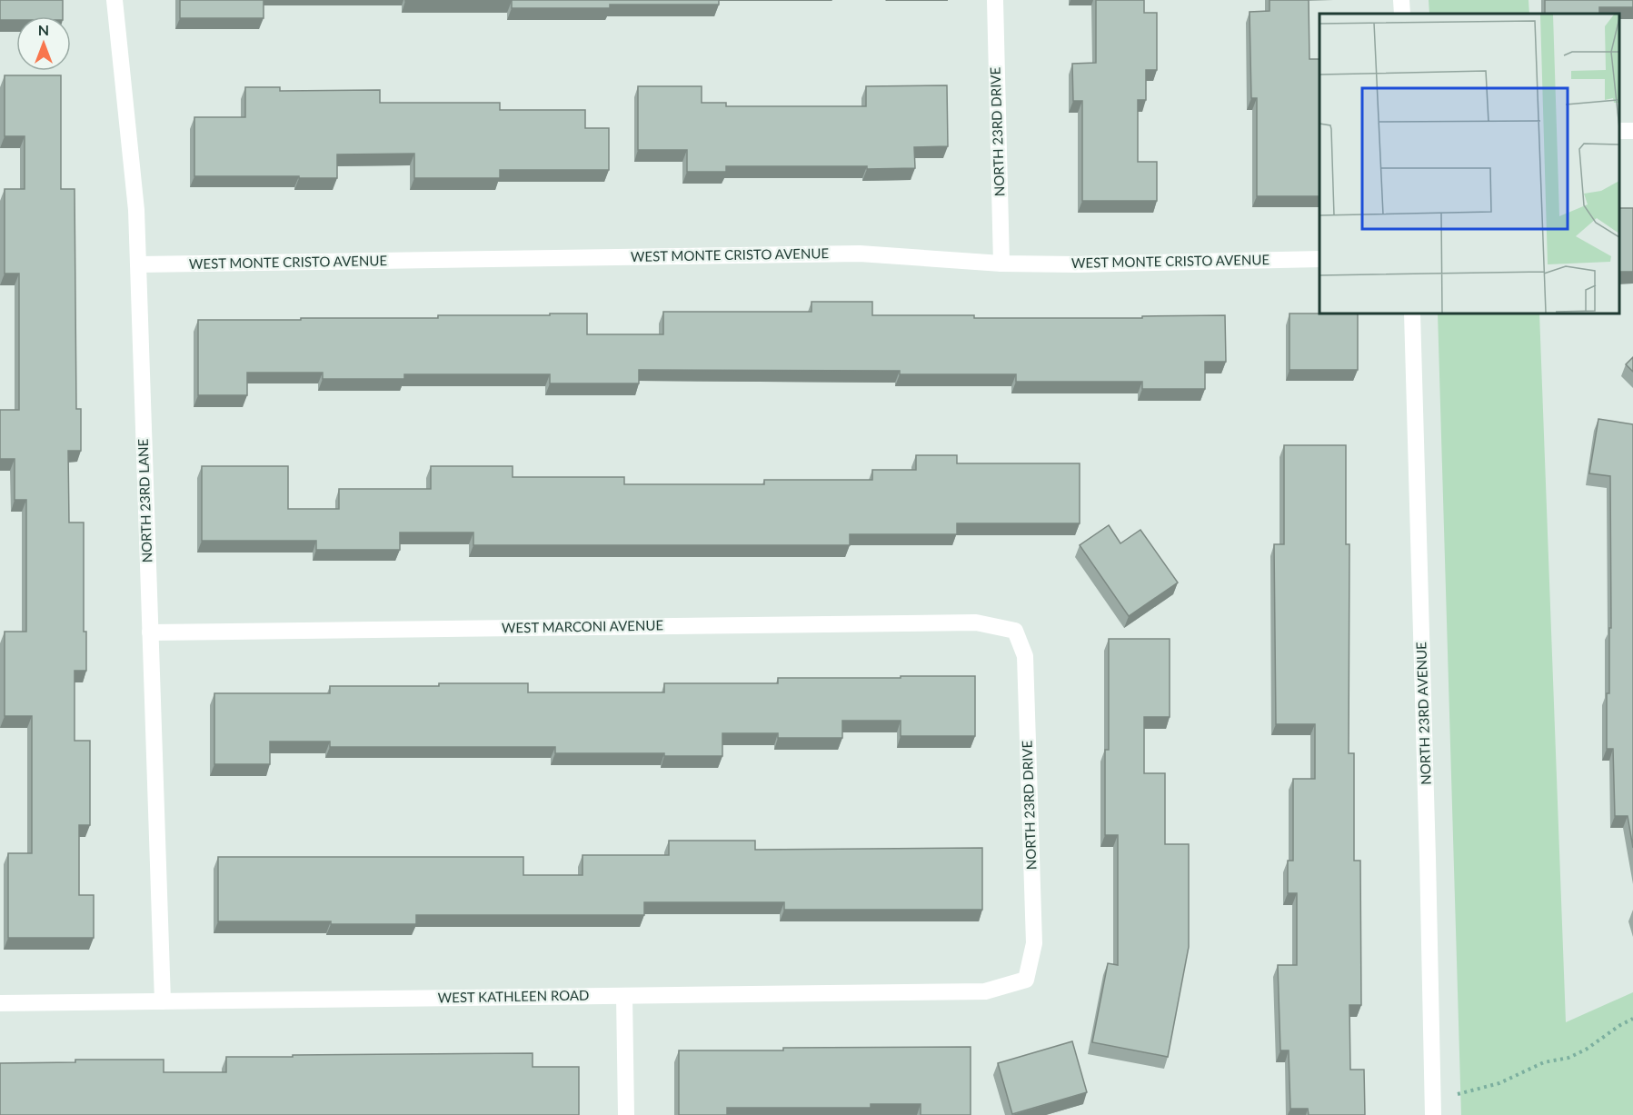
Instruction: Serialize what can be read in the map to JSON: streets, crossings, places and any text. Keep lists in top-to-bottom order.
{
  "streets": {
    "street": [
      "NORTH 23RD DRIVE",
      "WEST MONTE CRISTO AVENUE",
      "NORTH 23RD LANE",
      "WEST MARCONI AVENUE",
      "NORTH 23RD AVENUE",
      "WEST KATHLEEN ROAD"
    ]
  },
  "crossings": [
    ["NORTH 23RD DRIVE", "WEST MONTE CRISTO AVENUE"],
    ["NORTH 23RD DRIVE", "WEST MARCONI AVENUE"],
    ["NORTH 23RD DRIVE", "WEST KATHLEEN ROAD"],
    ["WEST MONTE CRISTO AVENUE", "NORTH 23RD LANE"],
    ["NORTH 23RD LANE", "WEST MARCONI AVENUE"],
    ["NORTH 23RD LANE", "WEST KATHLEEN ROAD"]
  ],
  "north": "top"
}
